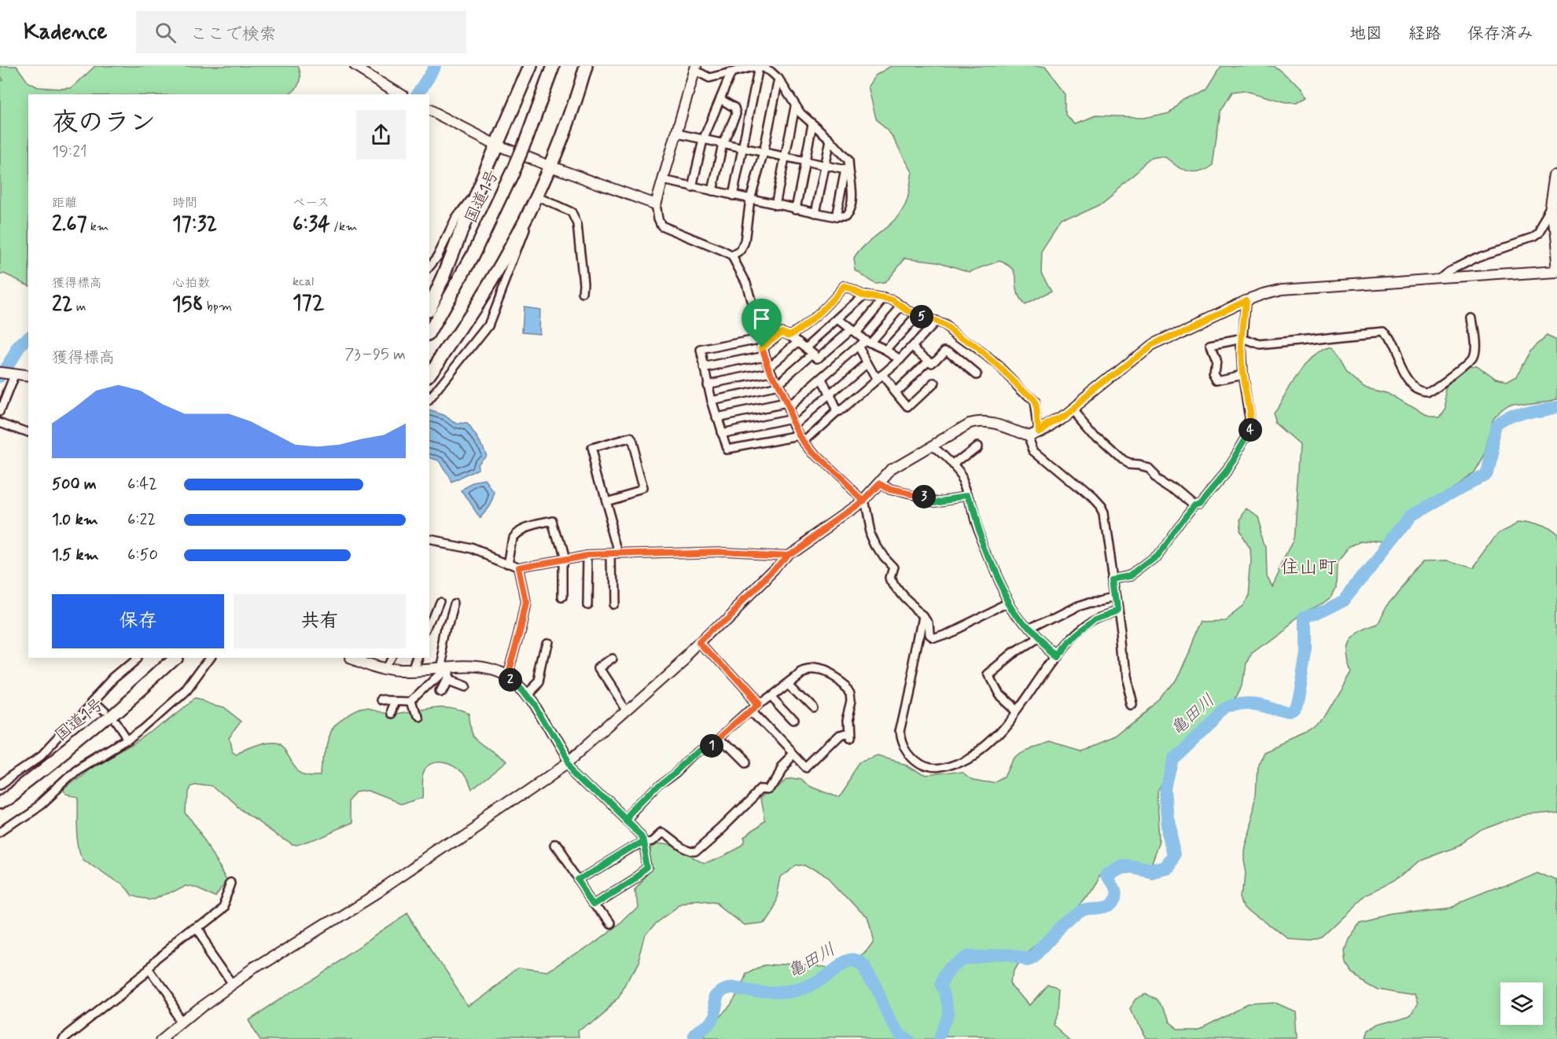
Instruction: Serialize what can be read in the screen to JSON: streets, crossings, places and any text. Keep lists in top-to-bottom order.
{
  "streets": {
    "highway": ["国道1号"]
  },
  "districts": ["住山町"],
  "water": ["亀田川"],
  "page": {
    "header": "Kadence",
    "search": "ここで検索",
    "nav": ["地図", "経路", "保存済み"],
    "heading": ["夜のラン", "19:21"],
    "stats": [
      ["距離", "2.67 km"],
      ["時間", "17:32"],
      ["ペース", "6:34 /km"],
      ["獲得標高", "22 m"],
      ["心拍数", "158 bpm"],
      ["kcal", "172"]
    ],
    "pins": [
      "5",
      "4",
      "3",
      "2",
      "1"
    ],
    "chart": ["獲得標高", "73–95 m"],
    "list": [
      {
        "name": "500 m",
        "note": "6:42"
      },
      {
        "name": "1.0 km",
        "note": "6:22"
      },
      {
        "name": "1.5 km",
        "note": "6:50"
      }
    ],
    "buttons": ["保存", "共有"]
  }
}
